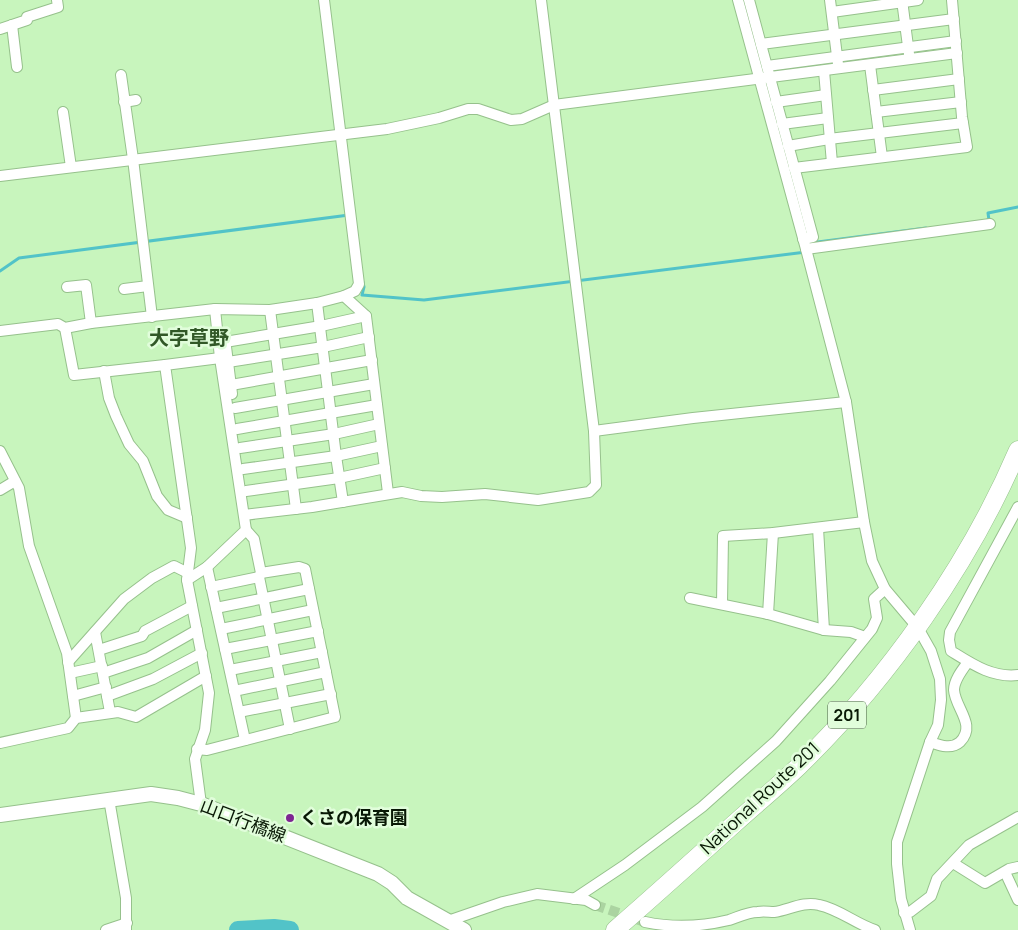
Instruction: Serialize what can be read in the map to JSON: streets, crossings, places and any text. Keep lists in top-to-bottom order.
{
  "streets": {
    "highway": ["201", "National Route 201"],
    "main road": ["山口行橋線"]
  },
  "districts": ["大字草野"],
  "places": ["くさの保育園"]
}
